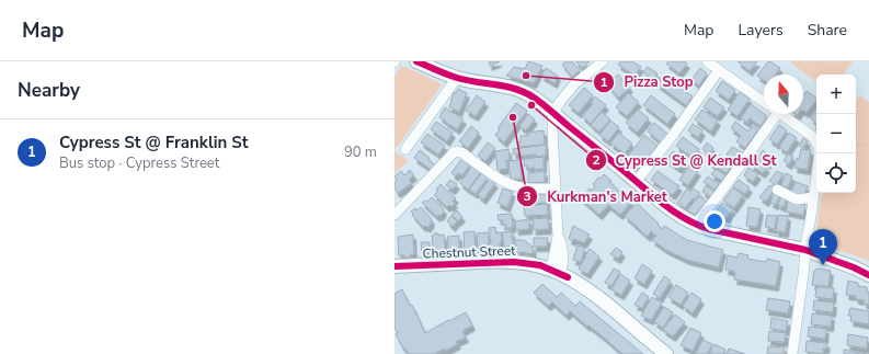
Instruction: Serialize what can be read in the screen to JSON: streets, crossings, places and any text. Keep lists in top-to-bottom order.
{
  "streets": {
    "main road": ["Chestnut Street"]
  },
  "places": ["Pizza Stop", "Cypress St @ Kendall St", "Kurkman's Market"],
  "north": "top",
  "page": {
    "header": "Map",
    "nav": ["Map", "Layers", "Share"],
    "heading": "Nearby",
    "map_buttons": ["+", "−"],
    "list": [
      {
        "mark": "1",
        "name": "Cypress St @ Franklin St",
        "note": "Bus stop · Cypress Street",
        "value": "90 m"
      }
    ],
    "pins": "1"
  }
}
